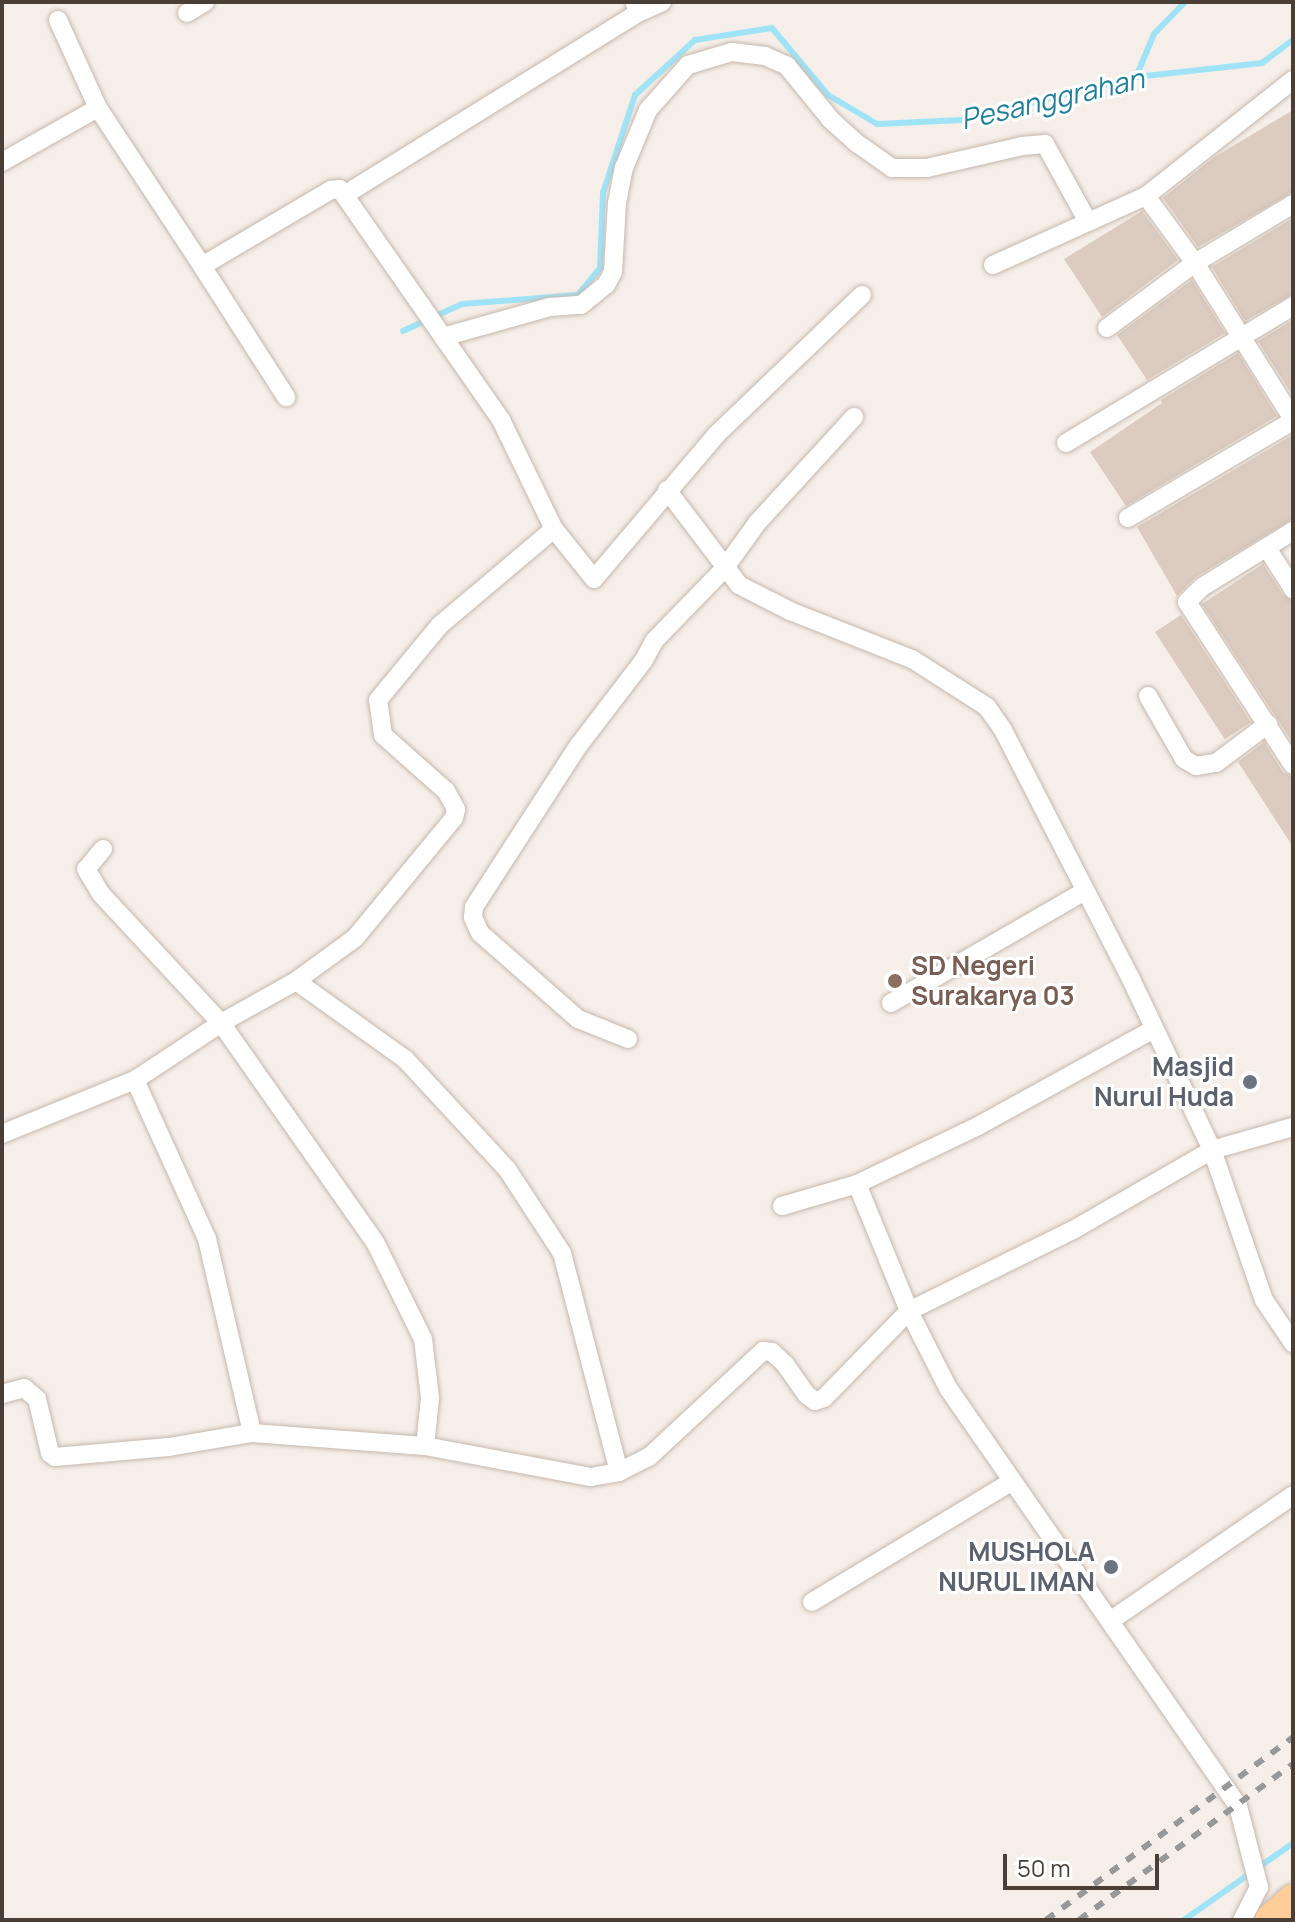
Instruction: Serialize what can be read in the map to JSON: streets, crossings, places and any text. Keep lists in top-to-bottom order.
{
  "water": ["Pesanggrahan"],
  "places": ["SD Negeri Surakarya 03", "Masjid Nurul Huda", "MUSHOLA NURUL IMAN"],
  "scale_bar": "50 m"
}
